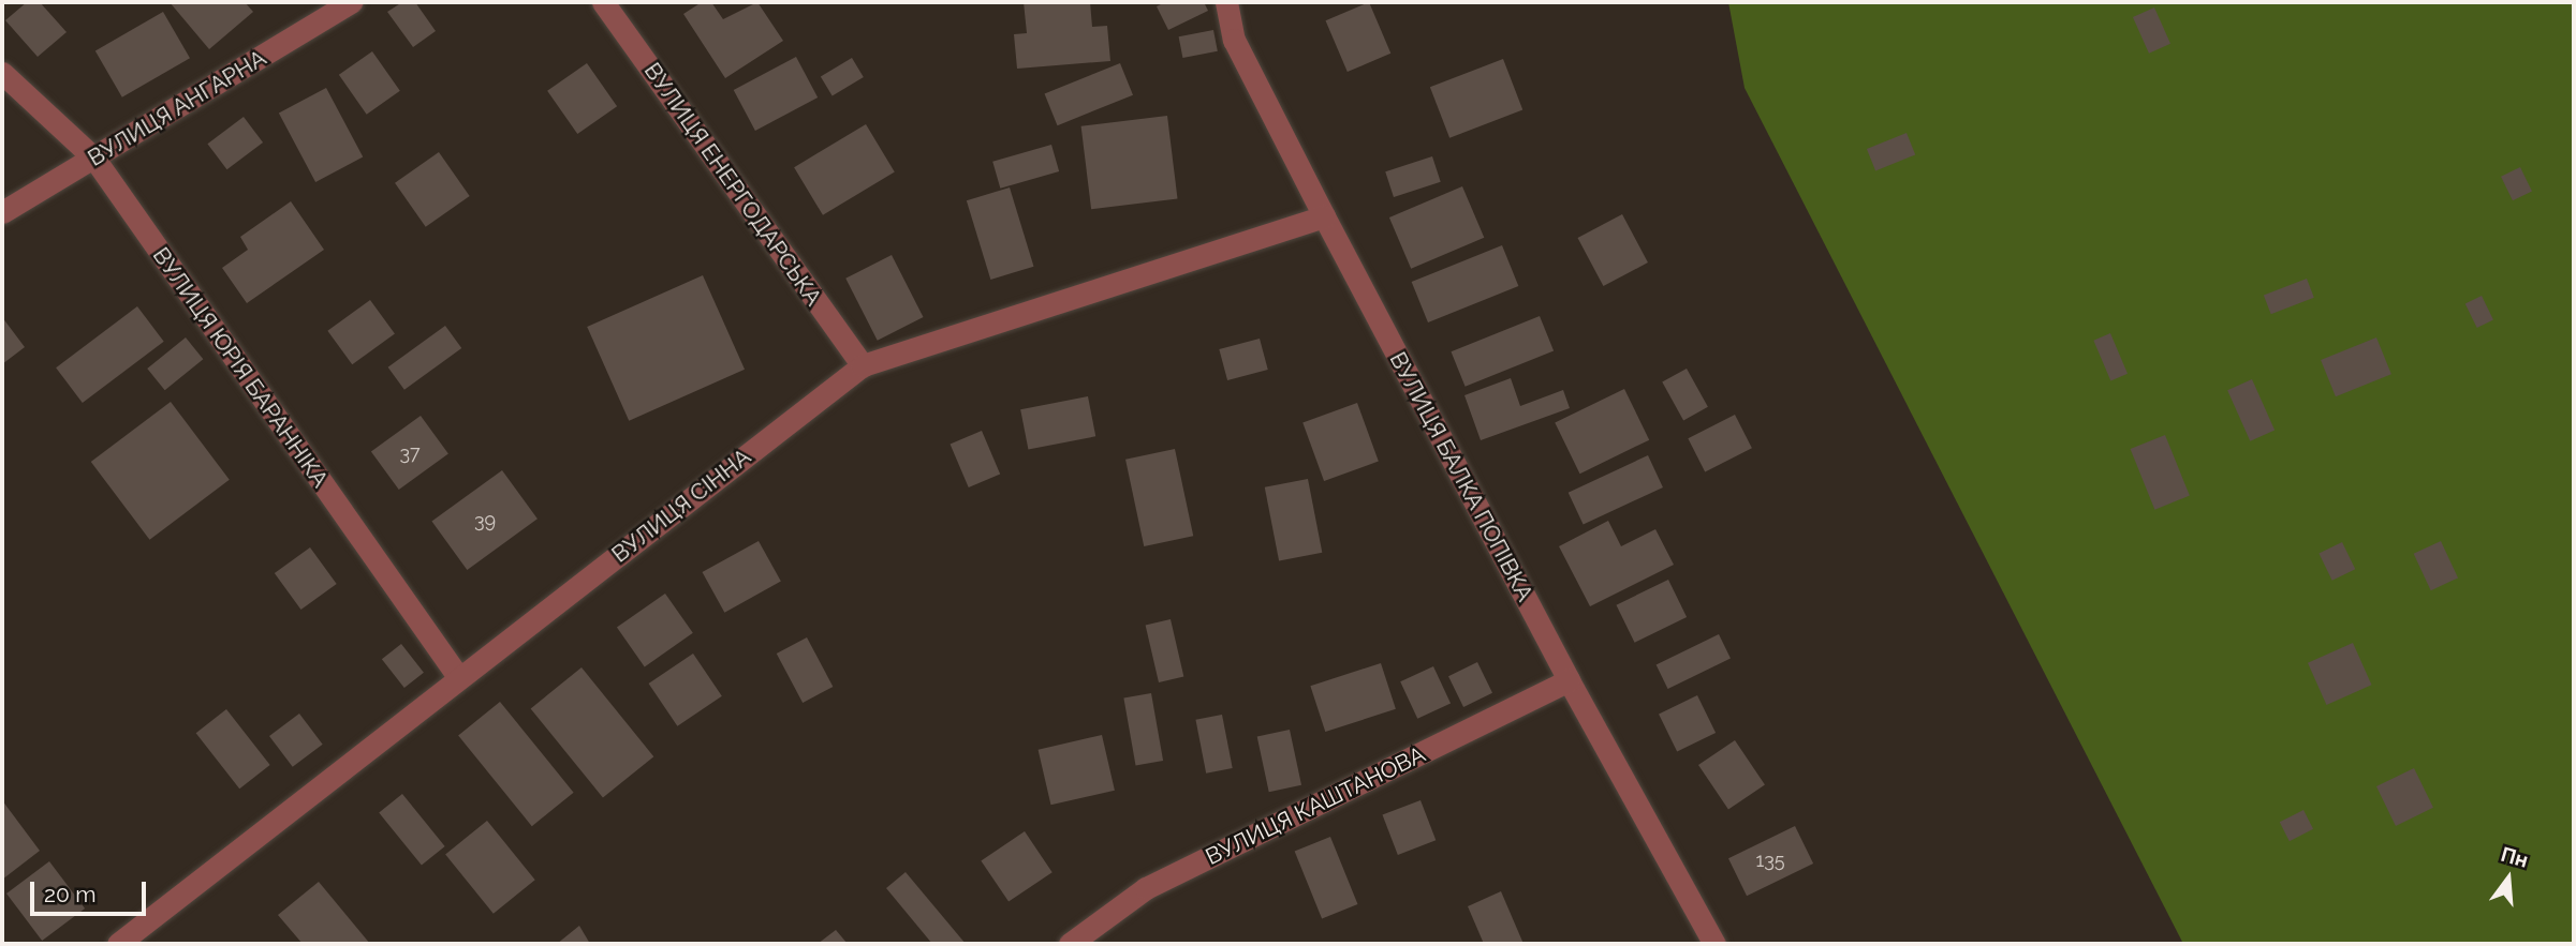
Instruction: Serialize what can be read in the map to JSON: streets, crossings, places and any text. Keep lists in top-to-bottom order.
{
  "streets": {
    "street": [
      "ВУЛИЦЯ АНГАРНА",
      "ВУЛИЦЯ ЕНЕРГОДАРСЬКА",
      "ВУЛИЦЯ ЮРІЯ БАРАННІКА",
      "ВУЛИЦЯ БАЛКА ПОПІВКА",
      "ВУЛИЦЯ СІННА",
      "ВУЛИЦЯ КАШТАНОВА"
    ]
  },
  "crossings": [
    ["ВУЛИЦЯ АНГАРНА", "ВУЛИЦЯ ЮРІЯ БАРАННІКА"],
    ["ВУЛИЦЯ ЕНЕРГОДАРСЬКА", "ВУЛИЦЯ СІННА"],
    ["ВУЛИЦЯ ЮРІЯ БАРАННІКА", "ВУЛИЦЯ СІННА"],
    ["ВУЛИЦЯ БАЛКА ПОПІВКА", "ВУЛИЦЯ СІННА"],
    ["ВУЛИЦЯ БАЛКА ПОПІВКА", "ВУЛИЦЯ КАШТАНОВА"]
  ],
  "house_numbers": ["37", "39", "135"],
  "scale_bar": "20 m",
  "north": "top"
}
